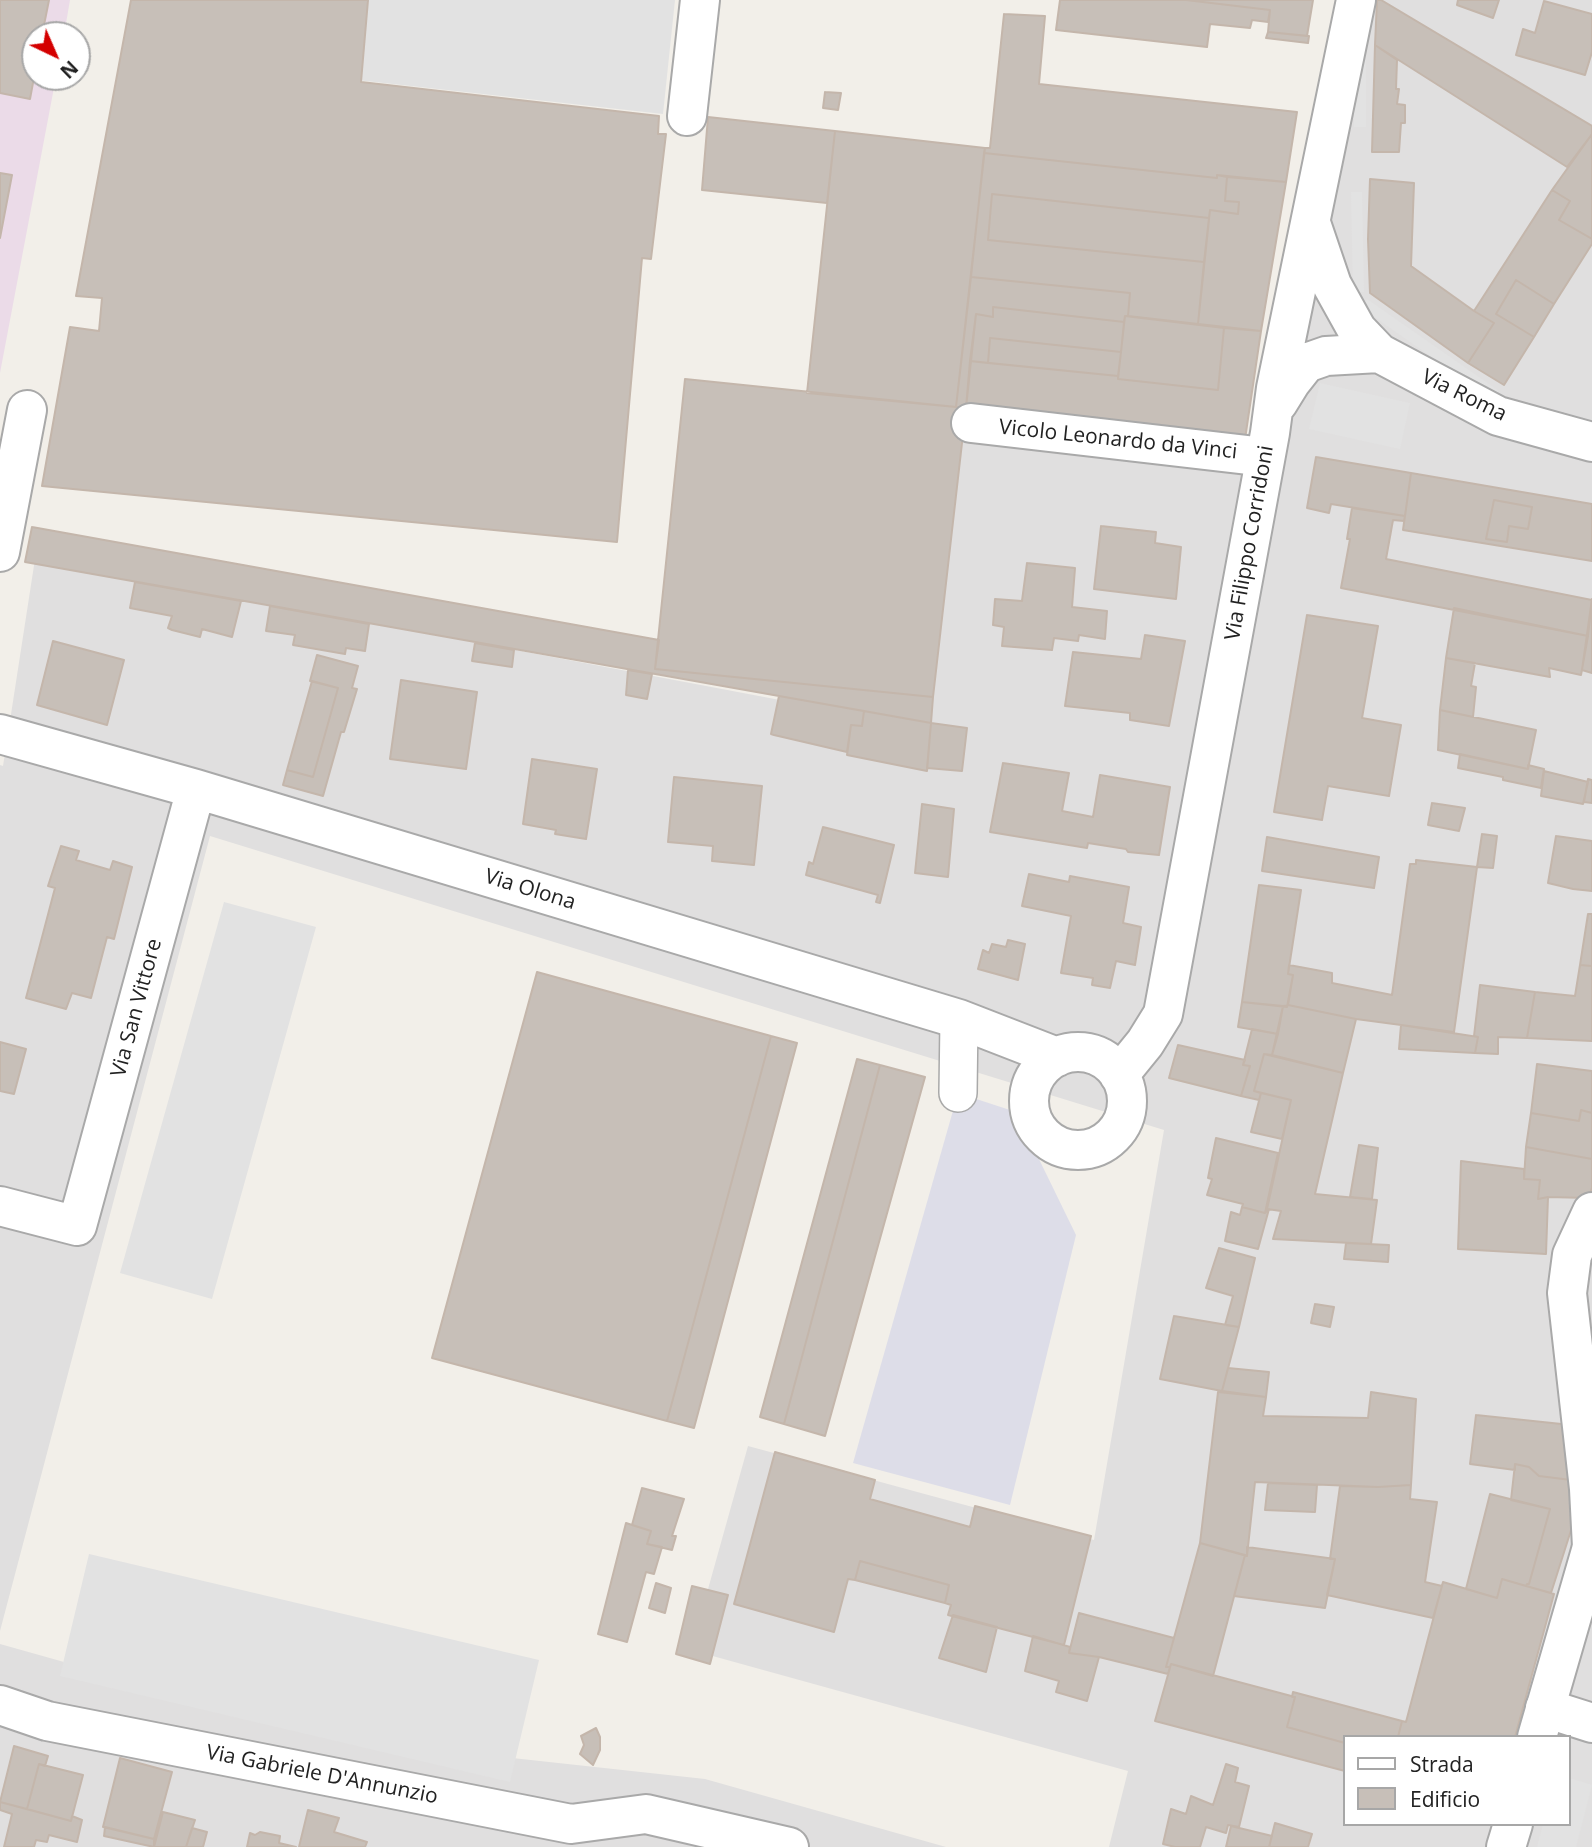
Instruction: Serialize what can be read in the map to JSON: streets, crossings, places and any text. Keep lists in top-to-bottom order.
{
  "streets": {
    "street": [
      "Via Roma",
      "Vicolo Leonardo da Vinci",
      "Via Filippo Corridoni",
      "Via Olona",
      "Via San Vittore",
      "Via Gabriele D'Annunzio"
    ]
  },
  "crossings": [
    ["Via Roma", "Via Filippo Corridoni"],
    ["Vicolo Leonardo da Vinci", "Via Filippo Corridoni"],
    ["Via Filippo Corridoni", "Via Olona"],
    ["Via Olona", "Via San Vittore"]
  ],
  "legend": ["Strada", "Edificio"],
  "north": "bottom right"
}
